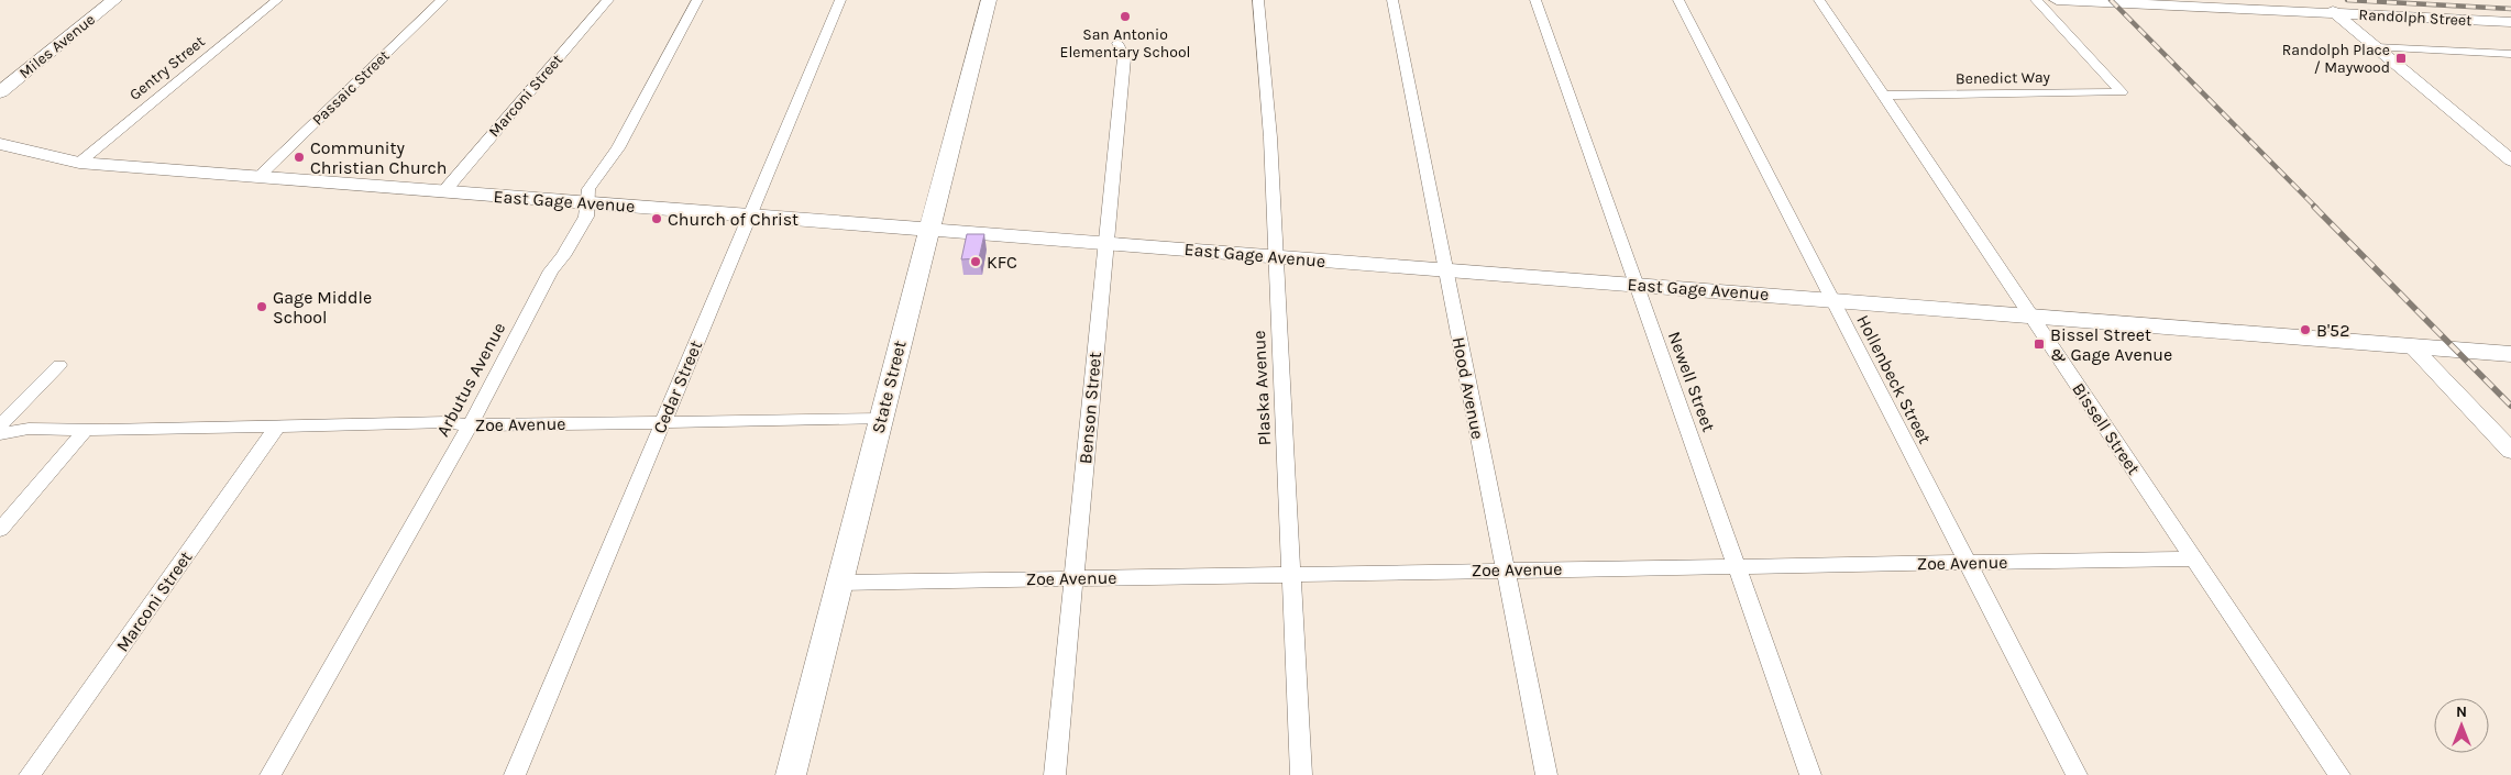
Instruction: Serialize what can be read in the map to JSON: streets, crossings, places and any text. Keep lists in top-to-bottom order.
{
  "streets": {
    "main road": ["Miles Avenue", "East Gage Avenue", "State Street"],
    "street": [
      "Randolph Street",
      "Gentry Street",
      "Benedict Way",
      "Passaic Street",
      "Marconi Street",
      "Arbutus Avenue",
      "Hollenbeck Street",
      "Newell Street",
      "Cedar Street",
      "Plaska Avenue",
      "Hood Avenue",
      "Benson Street",
      "Zoe Avenue",
      "Bissell Street"
    ]
  },
  "crossings": [
    ["Gentry Street", "East Gage Avenue"],
    ["Benedict Way", "Bissell Street"],
    ["Passaic Street", "East Gage Avenue"],
    ["Marconi Street", "East Gage Avenue"],
    ["Marconi Street", "Zoe Avenue"],
    ["East Gage Avenue", "Arbutus Avenue"],
    ["East Gage Avenue", "Hollenbeck Street"],
    ["East Gage Avenue", "Newell Street"],
    ["East Gage Avenue", "Cedar Street"],
    ["East Gage Avenue", "State Street"],
    ["East Gage Avenue", "Plaska Avenue"],
    ["East Gage Avenue", "Hood Avenue"],
    ["East Gage Avenue", "Benson Street"],
    ["East Gage Avenue", "Bissell Street"],
    ["Arbutus Avenue", "Zoe Avenue"],
    ["Hollenbeck Street", "Zoe Avenue"],
    ["Newell Street", "Zoe Avenue"],
    ["Cedar Street", "Zoe Avenue"],
    ["State Street", "Zoe Avenue"],
    ["Plaska Avenue", "Zoe Avenue"],
    ["Hood Avenue", "Zoe Avenue"],
    ["Benson Street", "Zoe Avenue"],
    ["Zoe Avenue", "Bissell Street"]
  ],
  "places": {
    "other": [
      "San Antonio Elementary School",
      "Community Christian Church",
      "Church of Christ",
      "KFC",
      "Gage Middle School",
      "B'52"
    ],
    "transit": ["Randolph Place / Maywood", "Bissel Street & Gage Avenue"]
  },
  "north": "top"
}
